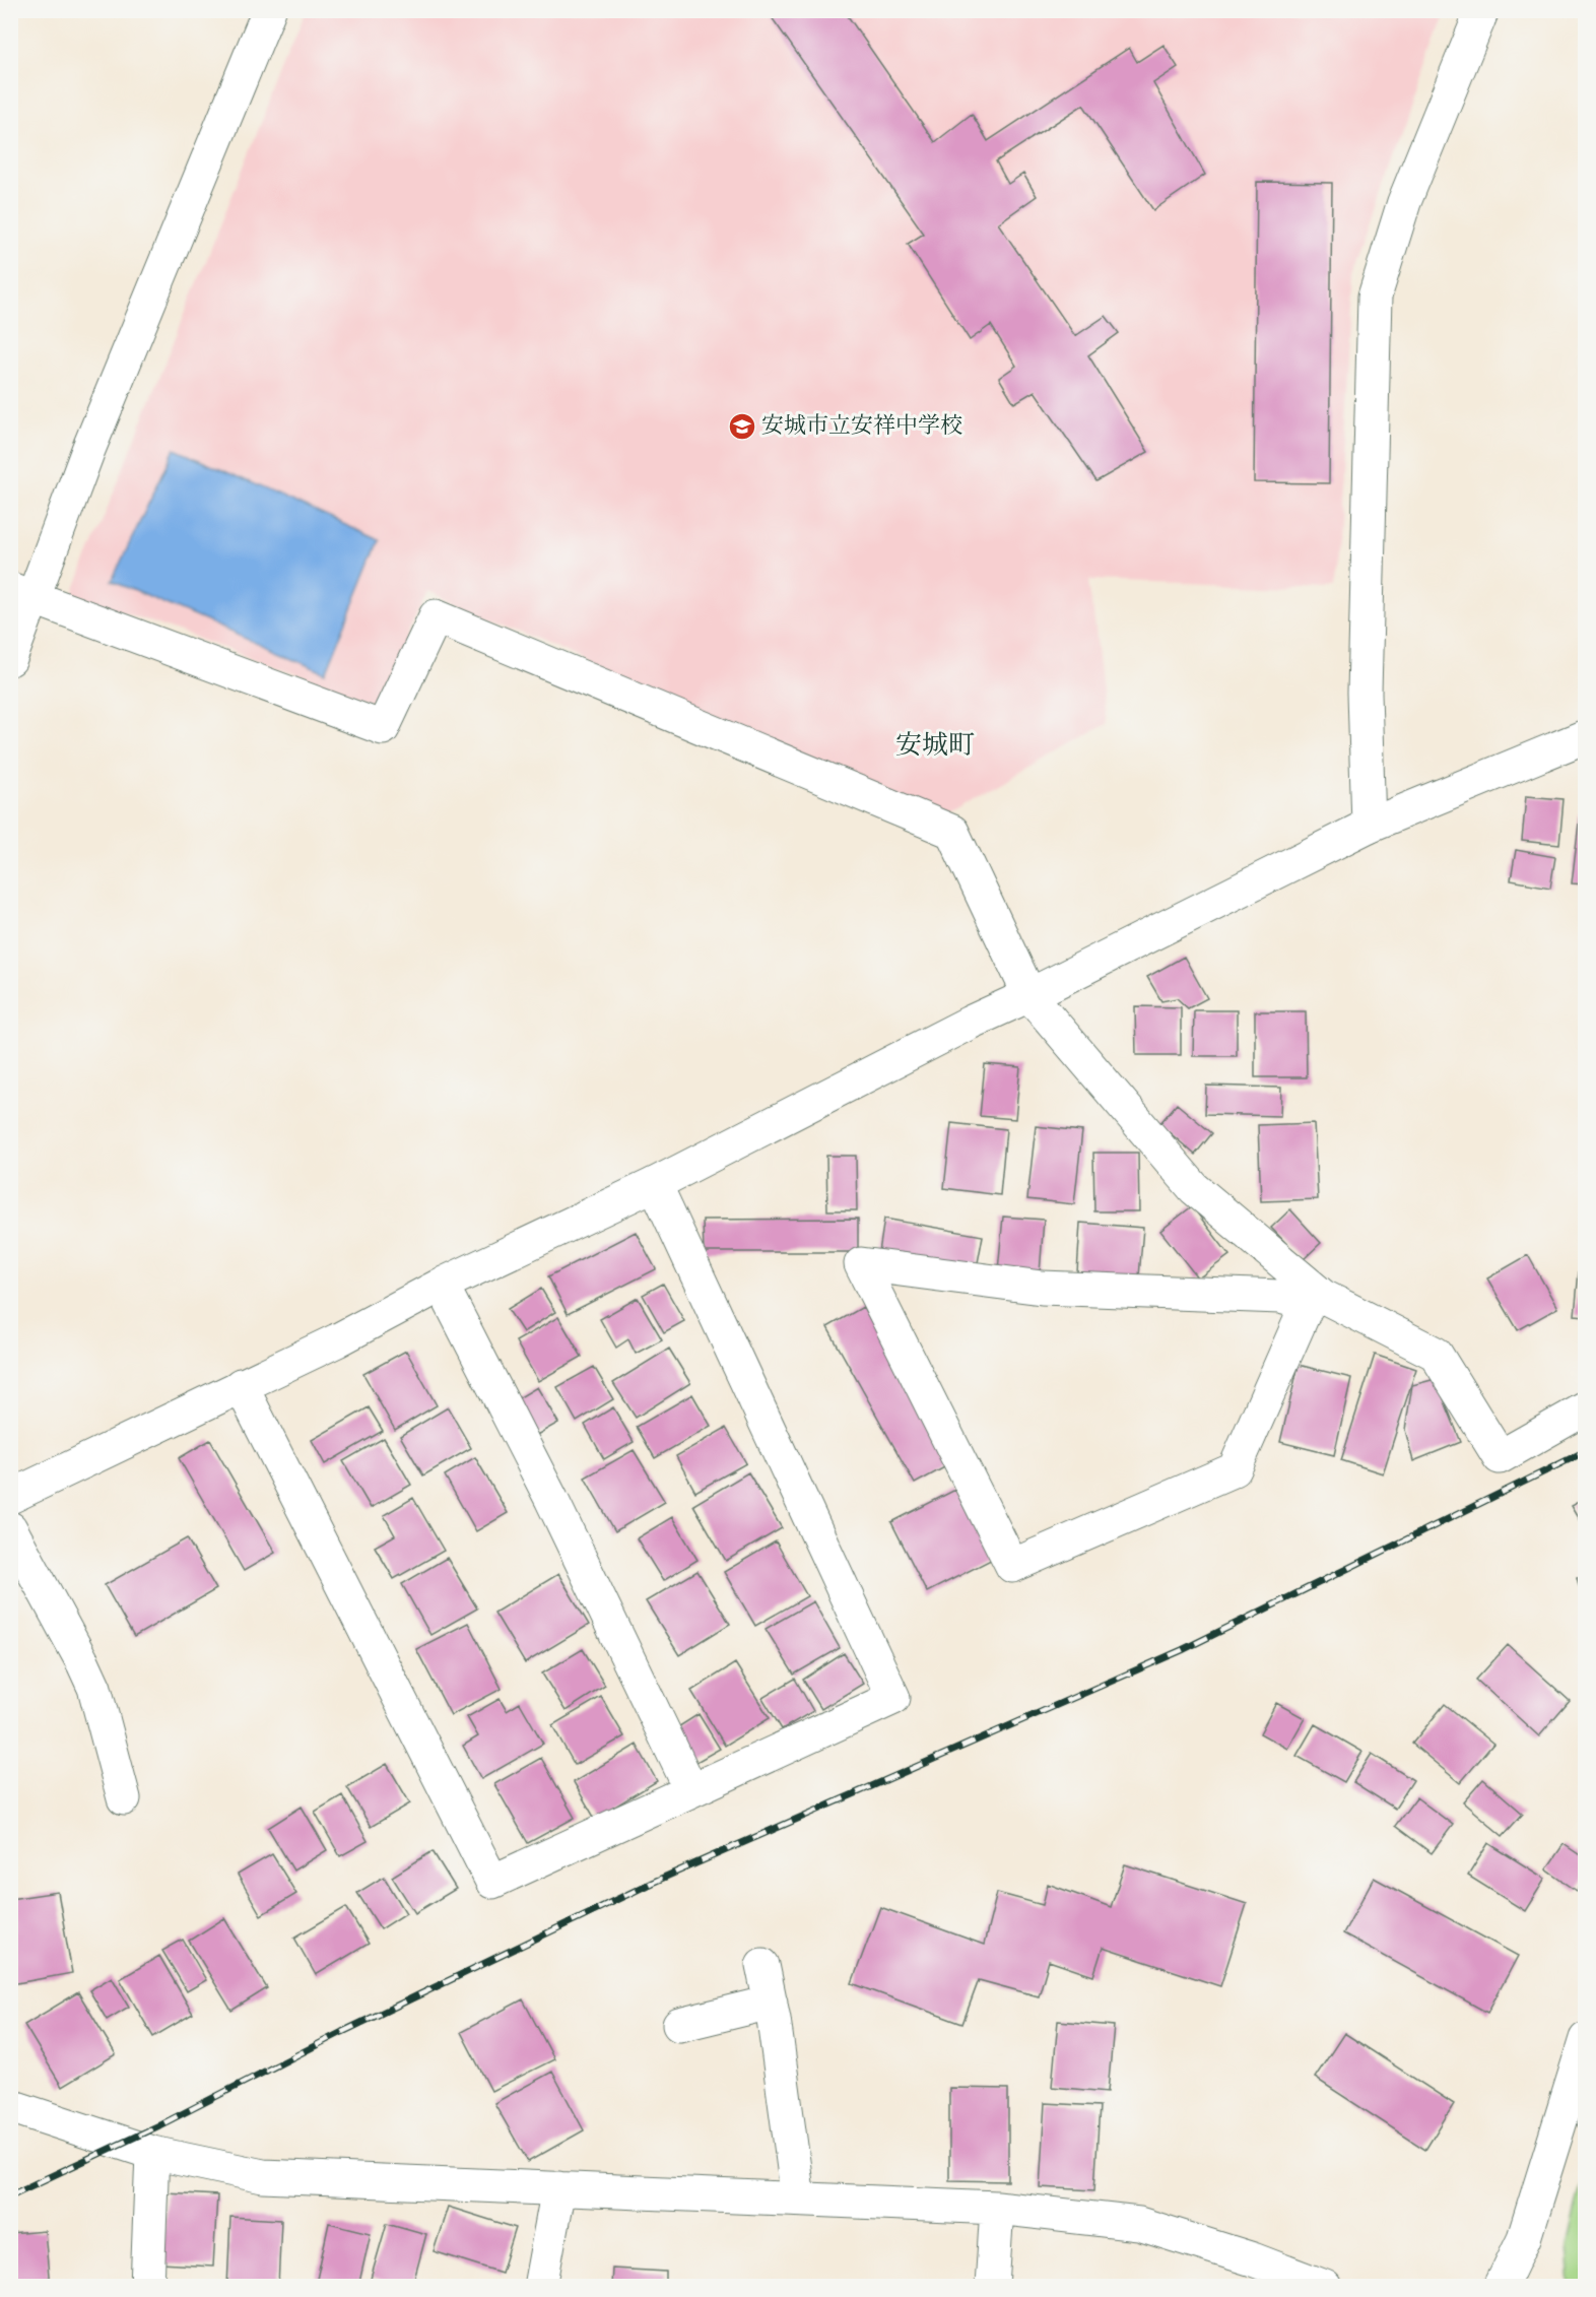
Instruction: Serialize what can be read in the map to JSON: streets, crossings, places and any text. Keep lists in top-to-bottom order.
{
  "districts": ["安城町"],
  "places": {
    "school or university": ["安城市立安祥中学校"]
  }
}
